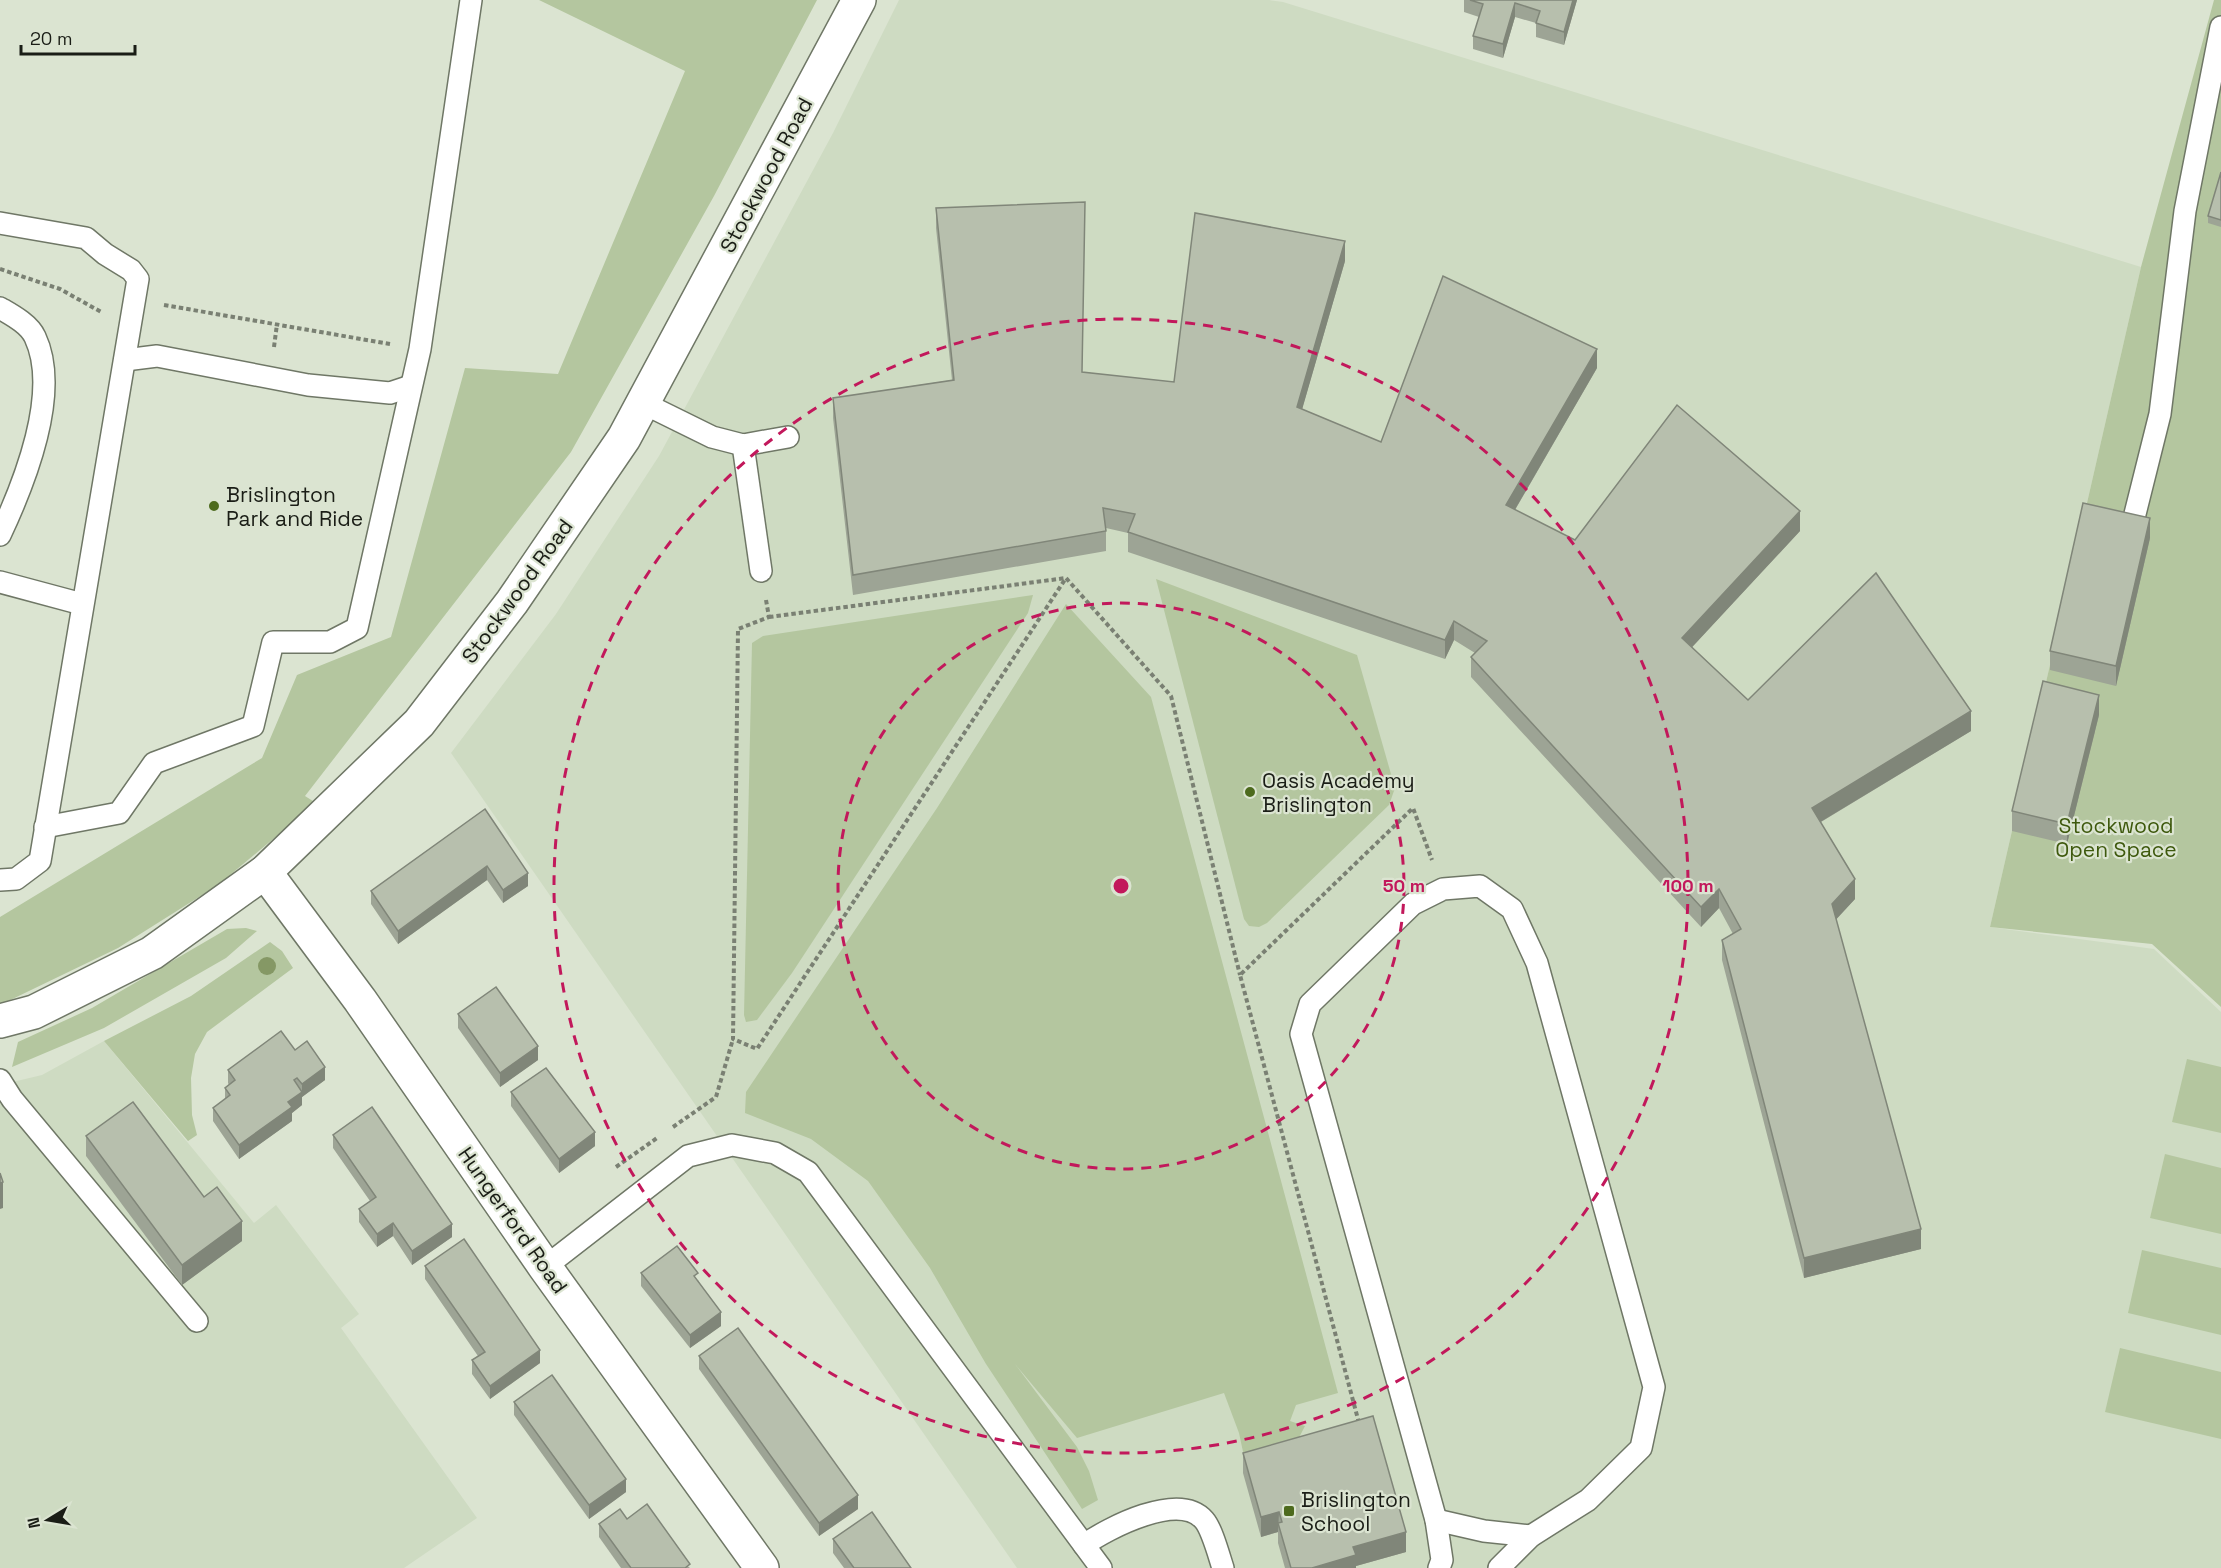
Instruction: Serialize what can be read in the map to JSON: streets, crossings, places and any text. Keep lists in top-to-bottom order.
{
  "streets": {
    "street": ["Stockwood Road", "Hungerford Road"]
  },
  "crossings": [
    ["Stockwood Road", "Hungerford Road"]
  ],
  "parks": ["Stockwood Open Space"],
  "places": {
    "other": ["Brislington Park and Ride", "Oasis Academy Brislington"],
    "transit": ["Brislington School"]
  },
  "scale_bar": "20 m",
  "north": "left",
  "rings": ["50 m", "100 m"]
}
